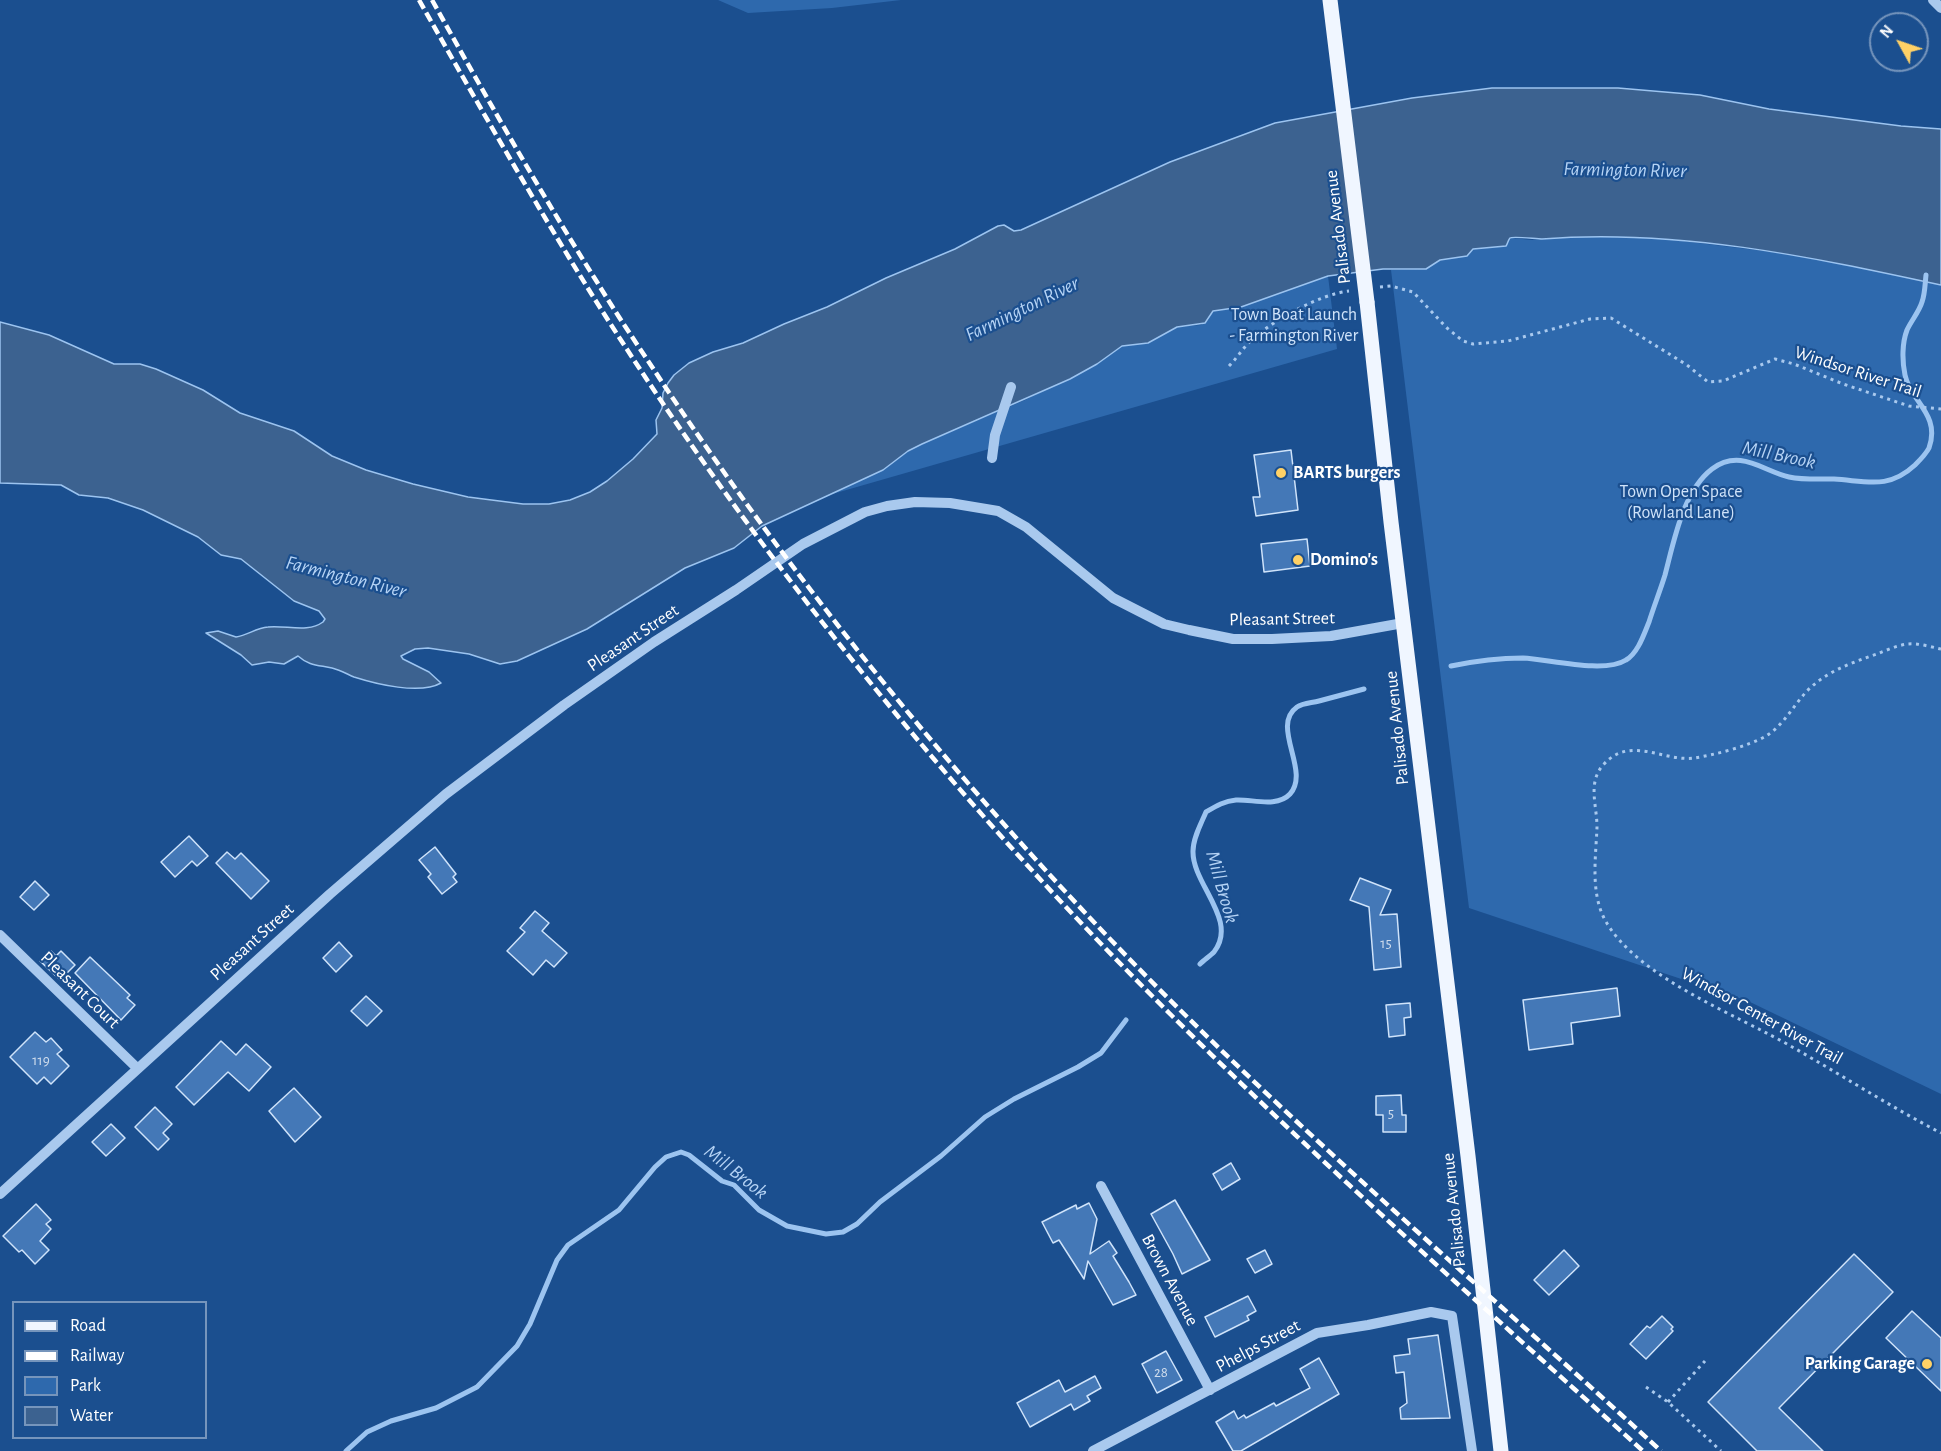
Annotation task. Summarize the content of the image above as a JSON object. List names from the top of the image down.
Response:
{
  "streets": {
    "main road": ["Palisado Avenue"],
    "street": [
      "Pleasant Street",
      "Pleasant Court",
      "Brown Avenue",
      "Phelps Street"
    ],
    "path": ["Windsor River Trail", "Windsor Center River Trail"]
  },
  "crossings": [
    ["Palisado Avenue", "Windsor River Trail"],
    ["Palisado Avenue", "Pleasant Street"],
    ["Pleasant Street", "Pleasant Court"],
    ["Brown Avenue", "Phelps Street"]
  ],
  "water": ["Farmington River", "Mill Brook"],
  "parks": ["Town Boat Launch - Farmington River", "Town Open Space (Rowland Lane)"],
  "places": ["BARTS burgers", "Domino's", "Parking Garage"],
  "house_numbers": [
    "15",
    "119",
    "5",
    "28"
  ],
  "legend": [
    "Road",
    "Railway",
    "Park",
    "Water"
  ],
  "north": "top left"
}
